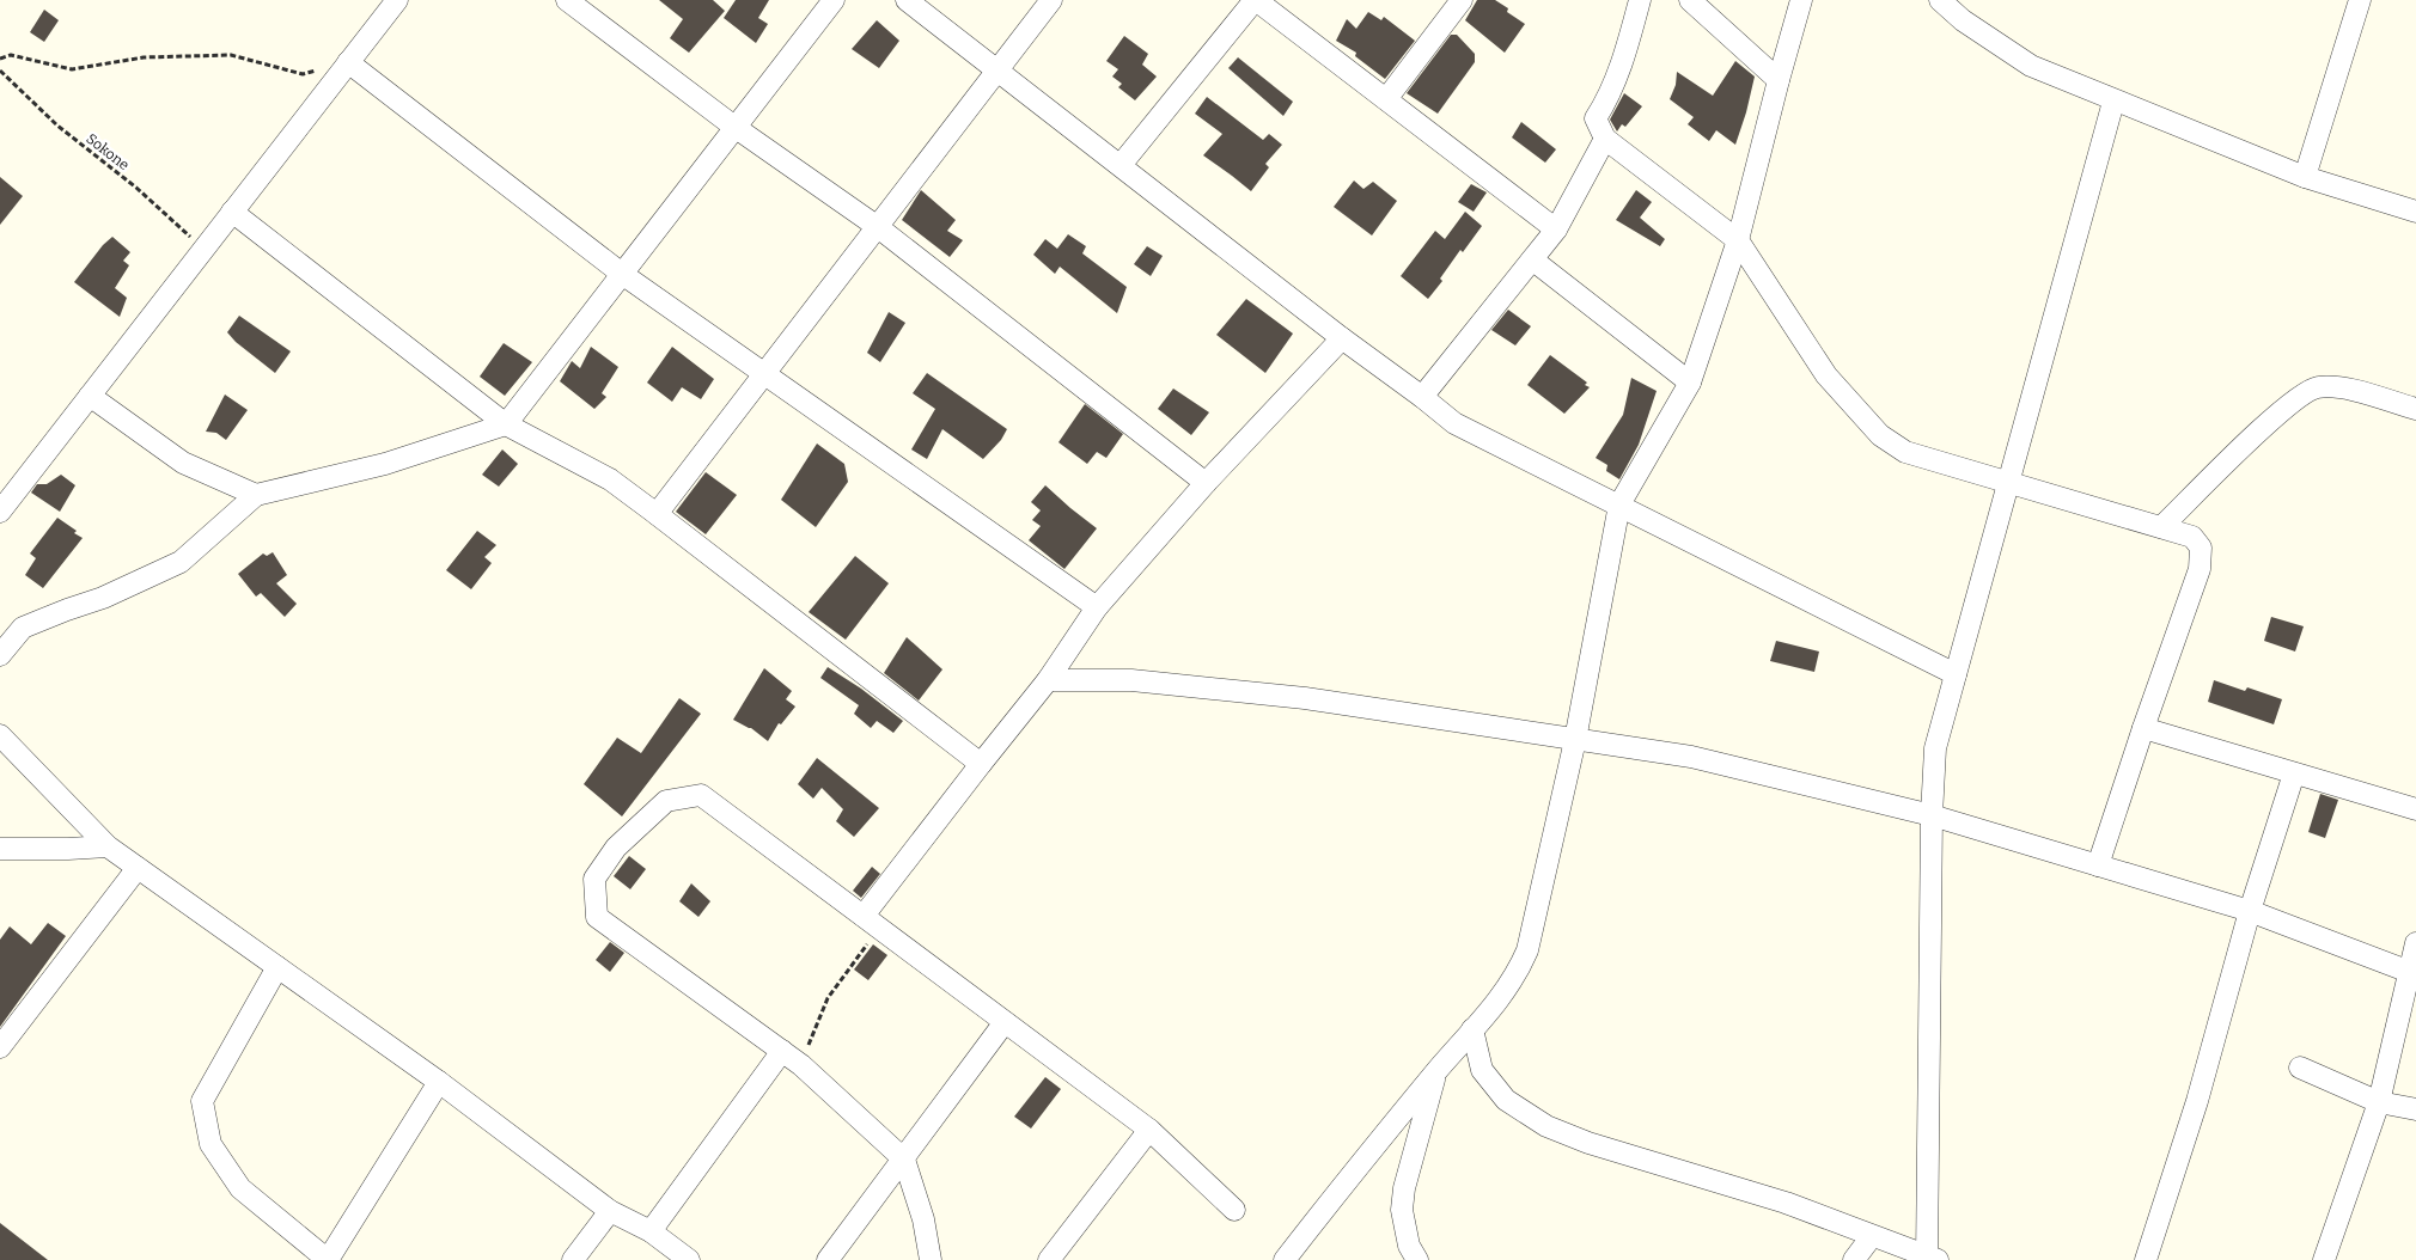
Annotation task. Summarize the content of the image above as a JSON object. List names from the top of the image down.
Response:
{
  "streets": {
    "path": ["Sokone"]
  }
}
